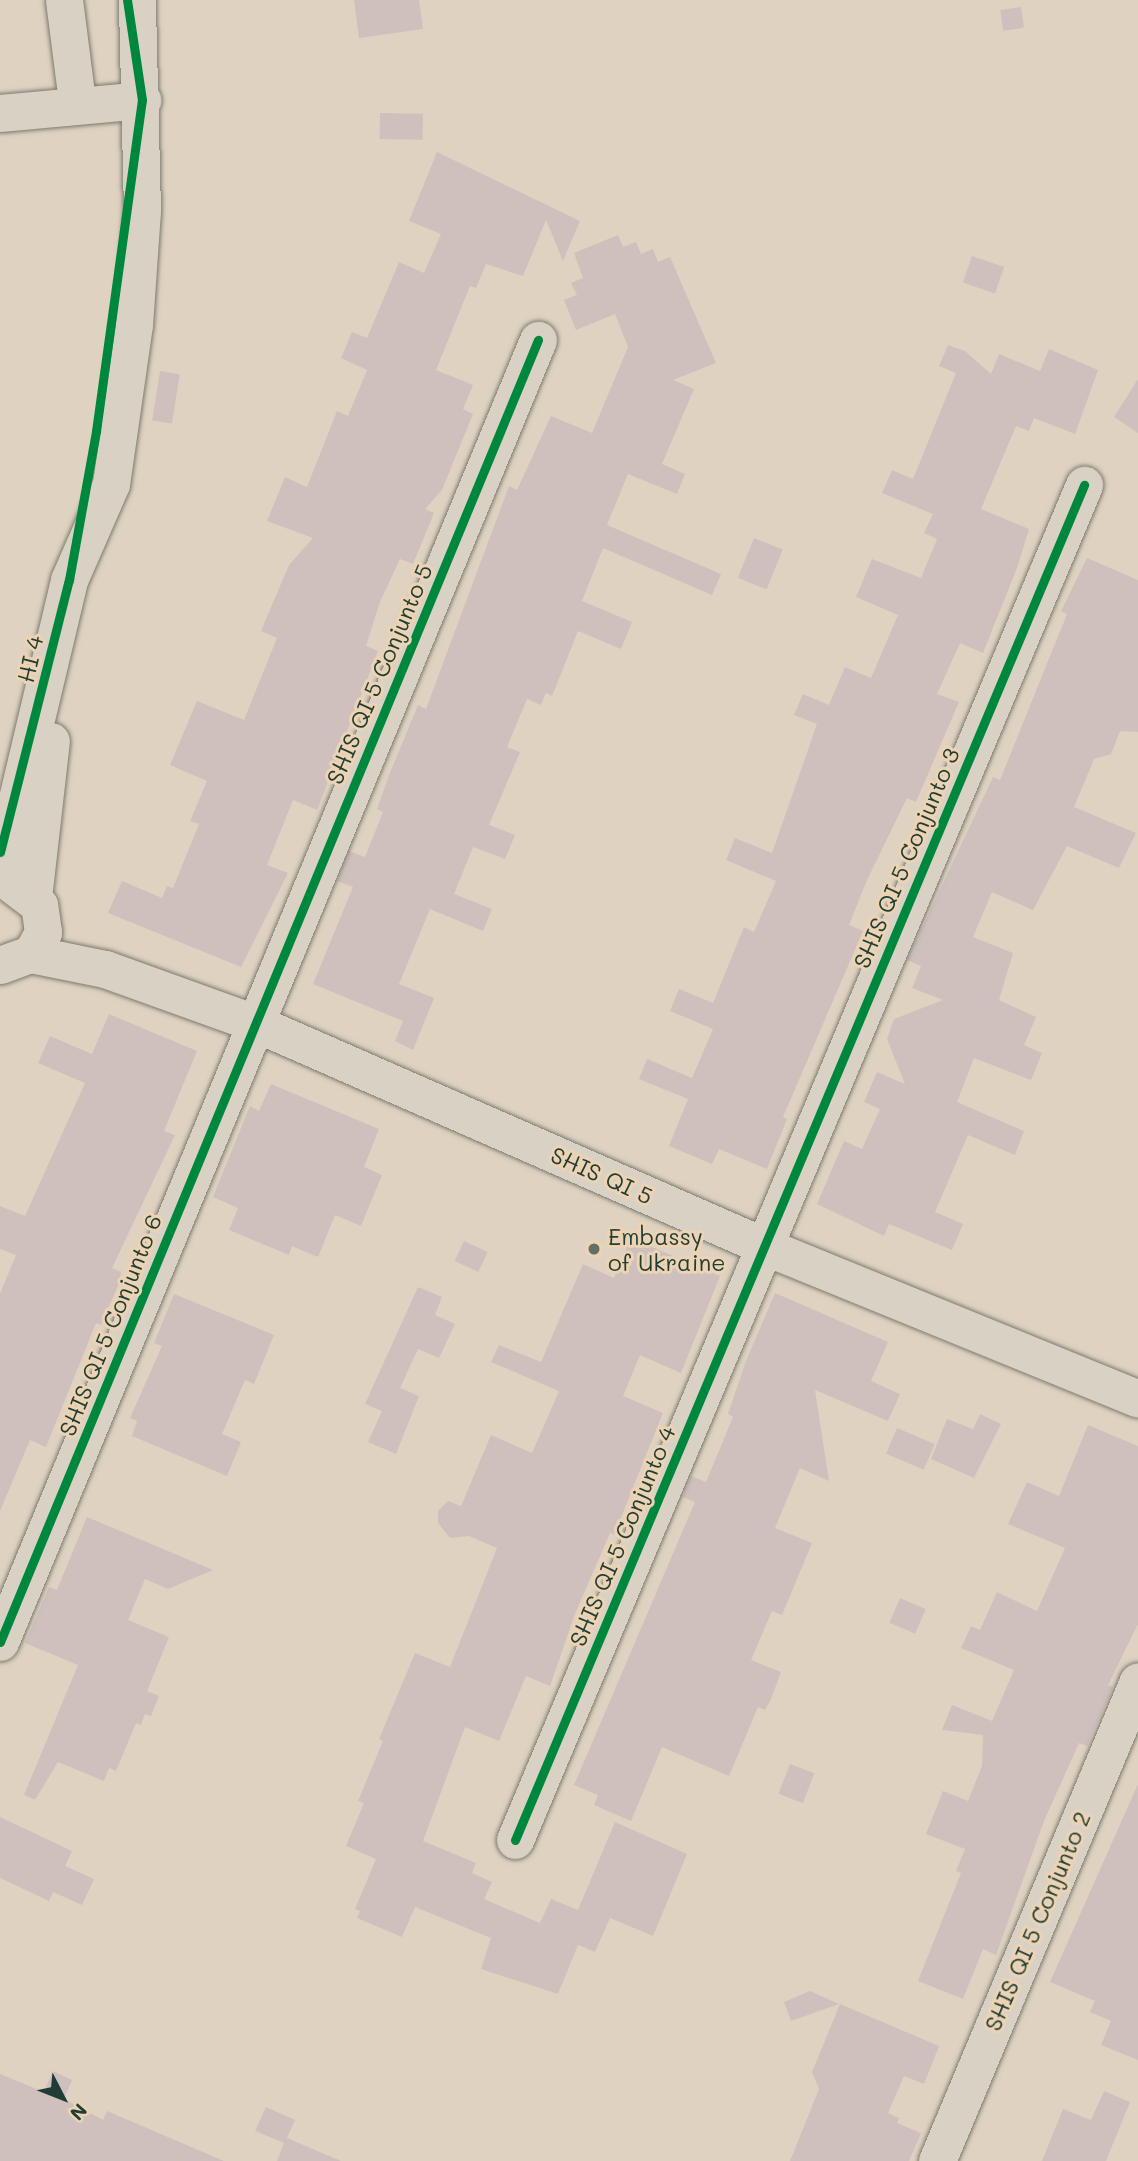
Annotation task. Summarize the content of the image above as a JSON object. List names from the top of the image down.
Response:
{
  "streets": {
    "street": [
      "HI 4",
      "SHIS QI 5 Conjunto 5",
      "SHIS QI 5 Conjunto 3",
      "SHIS QI 5",
      "SHIS QI 5 Conjunto 6",
      "SHIS QI 5 Conjunto 4",
      "SHIS QI 5 Conjunto 2"
    ]
  },
  "crossings": [
    ["HI 4", "SHIS QI 5"],
    ["SHIS QI 5 Conjunto 5", "SHIS QI 5"],
    ["SHIS QI 5 Conjunto 5", "SHIS QI 5 Conjunto 6"],
    ["SHIS QI 5 Conjunto 3", "SHIS QI 5"],
    ["SHIS QI 5 Conjunto 3", "SHIS QI 5 Conjunto 4"],
    ["SHIS QI 5", "SHIS QI 5 Conjunto 6"],
    ["SHIS QI 5", "SHIS QI 5 Conjunto 4"]
  ],
  "places": ["Embassy of Ukraine"],
  "north": "bottom right"
}
